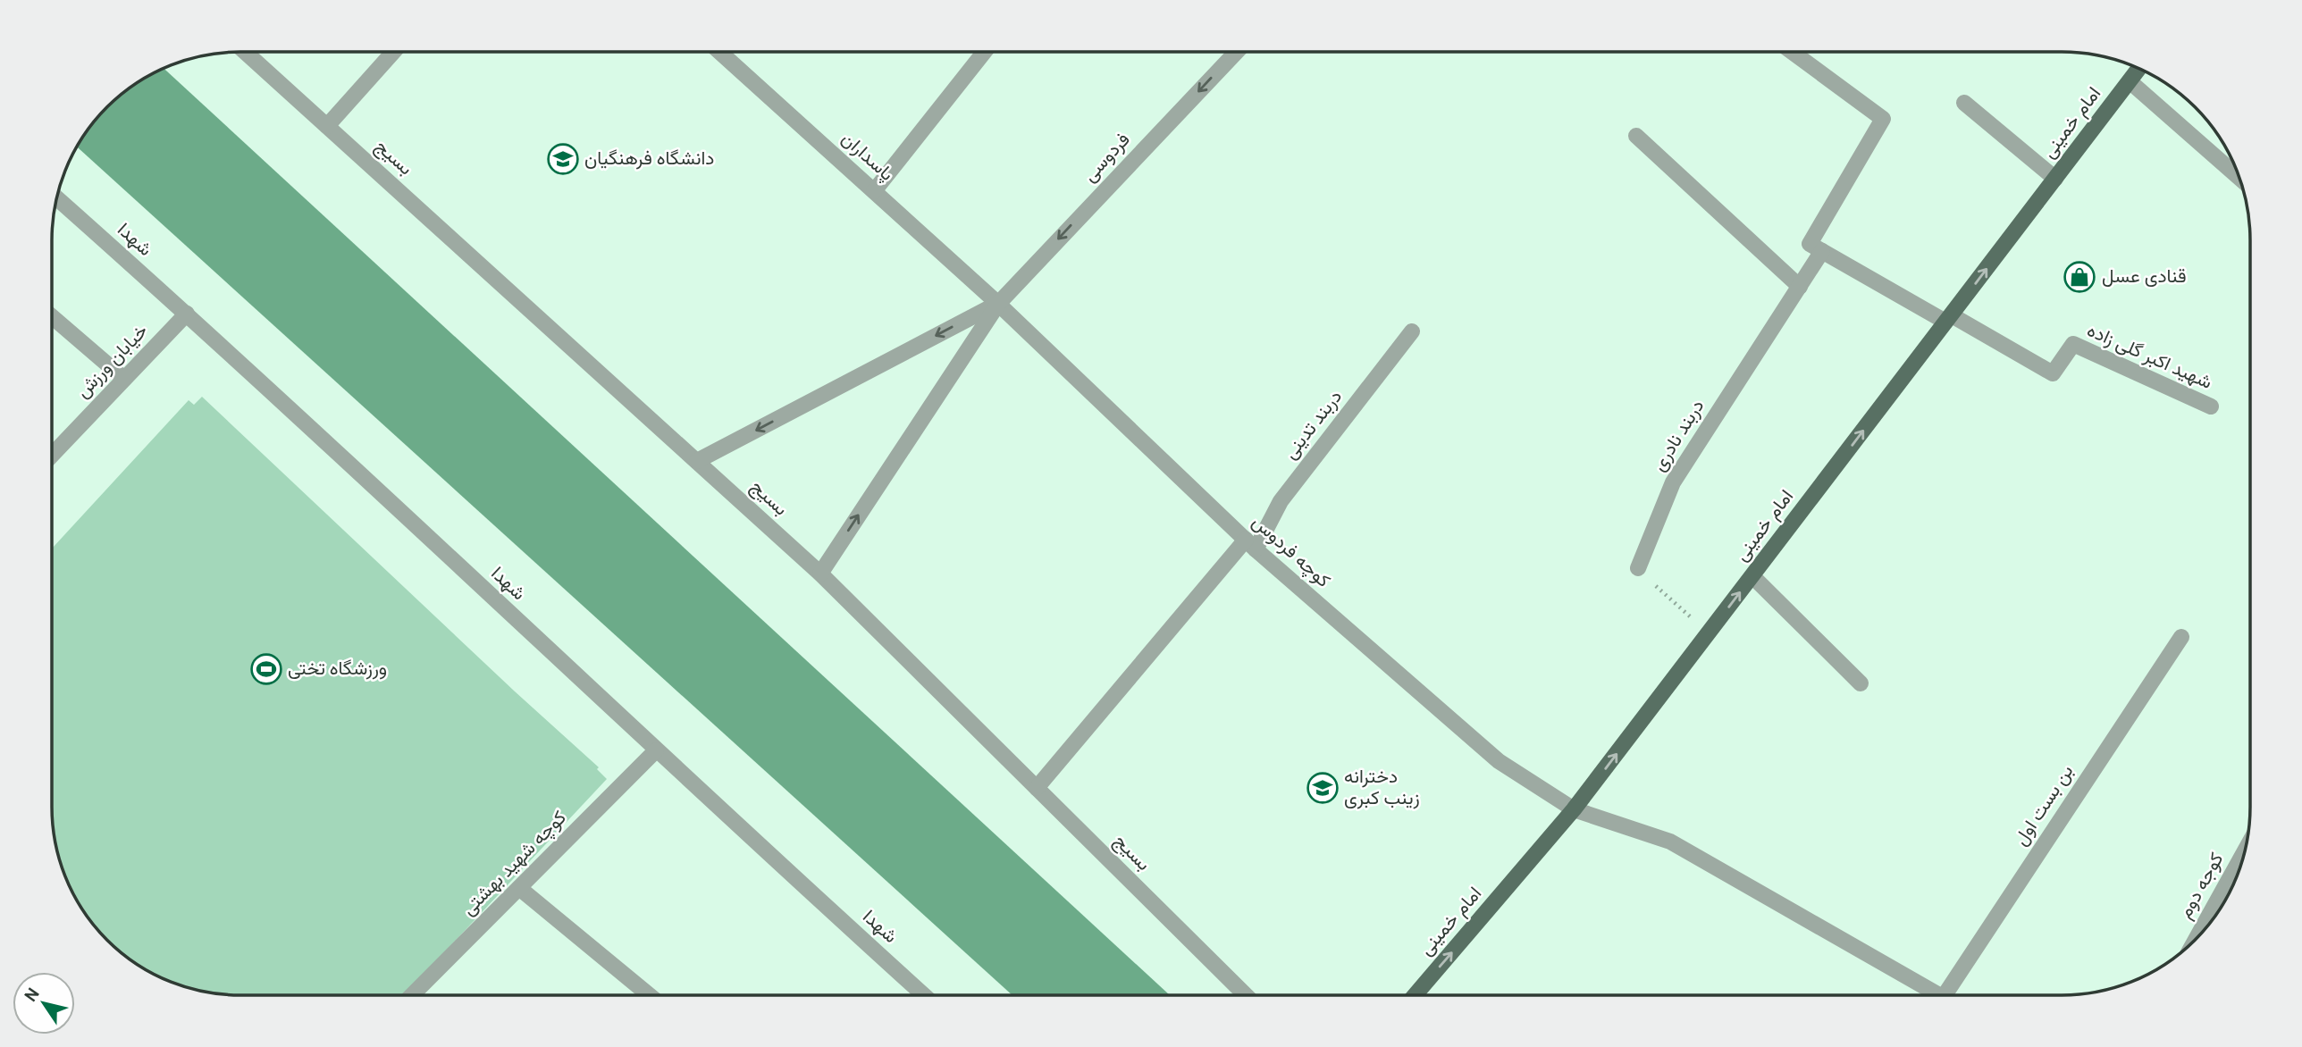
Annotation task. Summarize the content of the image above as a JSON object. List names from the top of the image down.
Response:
{
  "streets": {
    "main road": ["امام خمینی"],
    "street": [
      "پاسداران",
      "بسیج",
      "فردوسی",
      "شهدا",
      "شهید اکبر گلی زاده",
      "خیابان ورزش",
      "دربند تدینی",
      "دربند نادری",
      "کوچه فردوس",
      "بن بست اول",
      "کوچه شهید بهشتی",
      "کوجه دوم"
    ]
  },
  "crossings": [
    ["امام خمینی", "شهید اکبر گلی زاده"],
    ["امام خمینی", "کوچه فردوس"],
    ["پاسداران", "فردوسی"],
    ["پاسداران", "کوچه فردوس"],
    ["بسیج", "دربند تدینی"],
    ["فردوسی", "کوچه فردوس"],
    ["شهدا", "خیابان ورزش"],
    ["شهدا", "کوچه شهید بهشتی"],
    ["دربند تدینی", "کوچه فردوس"]
  ],
  "one_way": ["امام خمینی", "فردوسی"],
  "places": {
    "school or university": ["دانشگاه فرهنگیان", "دخترانه زینب کبری"],
    "shop": ["قنادی عسل"],
    "sports": ["ورزشگاه تختی"]
  },
  "north": "top left"
}
